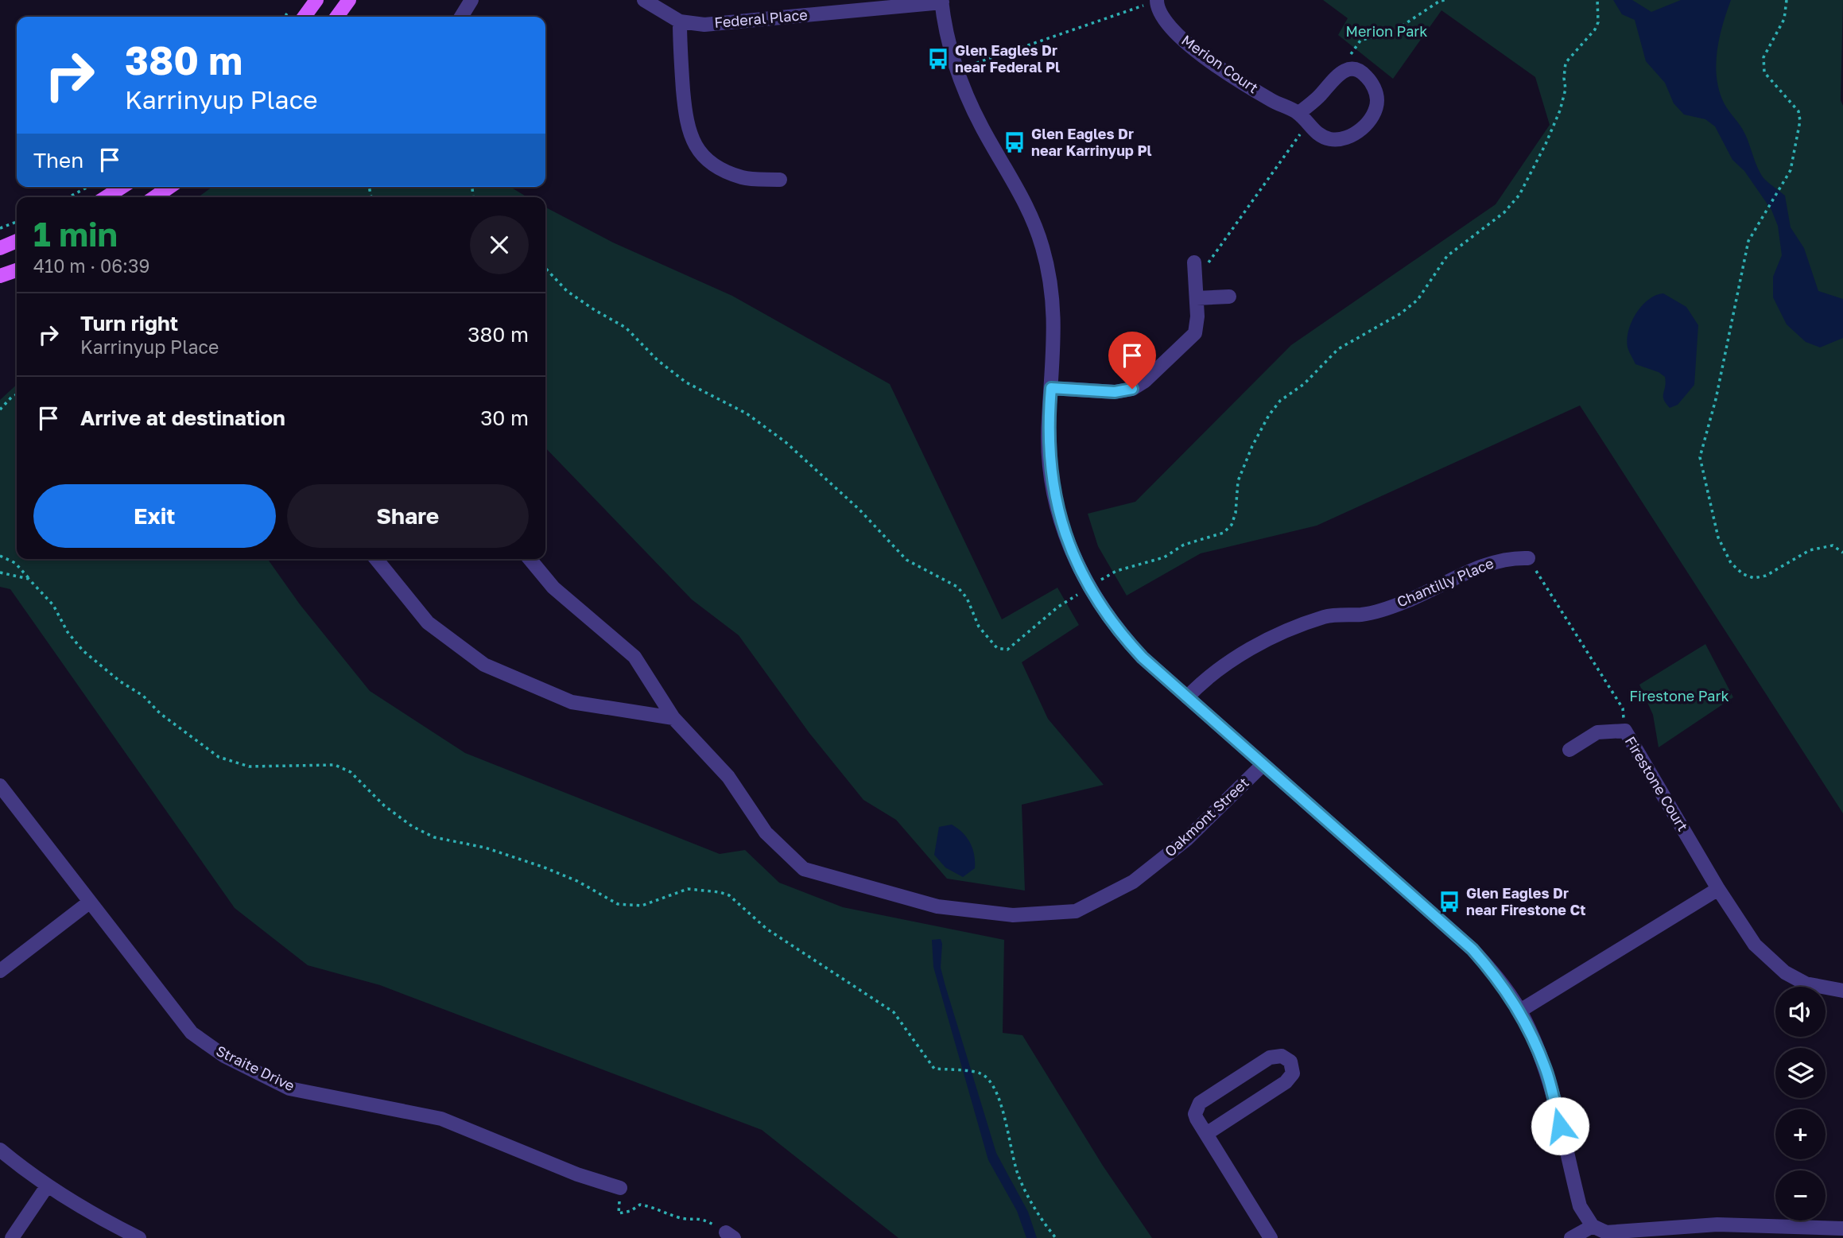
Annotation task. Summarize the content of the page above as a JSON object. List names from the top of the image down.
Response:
{
  "streets": {
    "street": [
      "Federal Place",
      "Merion Court",
      "Chantilly Place",
      "Firestone Court",
      "Oakmont Street",
      "Straite Drive"
    ]
  },
  "parks": ["Merion Park", "Firestone Park"],
  "places": {
    "bus stop": ["Glen Eagles Dr near Federal Pl", "Glen Eagles Dr near Karrinyup Pl", "Glen Eagles Dr near Firestone Ct"]
  },
  "page": {
    "turn": ["380 m", "Karrinyup Place"],
    "then": "Then",
    "heading": ["1 min", "410 m · 06:39"],
    "list": [
      {
        "name": "Turn right",
        "note": "Karrinyup Place",
        "value": "380 m"
      },
      {
        "name": "Arrive at destination",
        "value": "30 m"
      }
    ],
    "buttons": ["Exit", "Share"],
    "map_buttons": ["+", "−"]
  }
}
